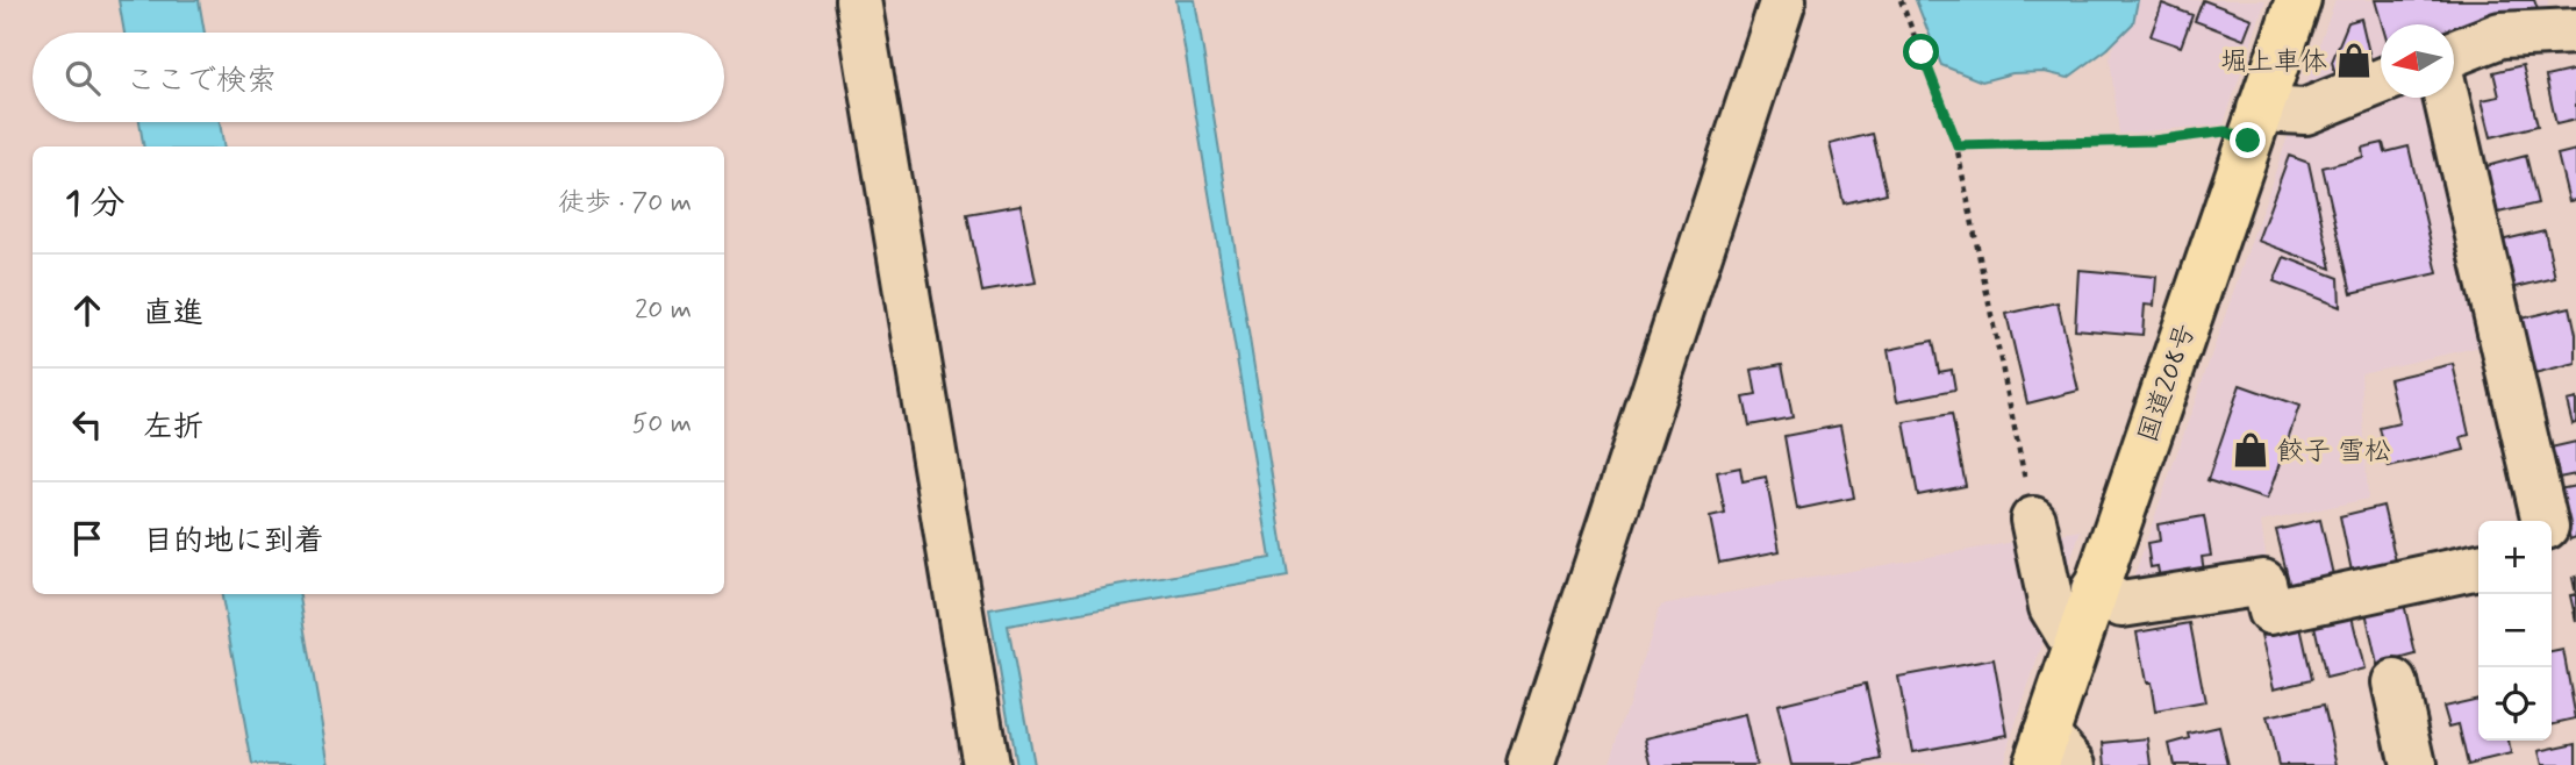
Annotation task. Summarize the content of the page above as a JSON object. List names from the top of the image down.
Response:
{
  "streets": {
    "highway": ["国道208号"]
  },
  "places": {
    "shop": ["堀上車体", "餃子 雪松"]
  },
  "north": "left",
  "page": {
    "search": "ここで検索",
    "heading": ["1 分", "徒歩 · 70 m"],
    "list": [
      ["直進", "20 m"],
      ["左折", "50 m"],
      "目的地に到着"
    ],
    "map_buttons": ["+", "−"]
  }
}
